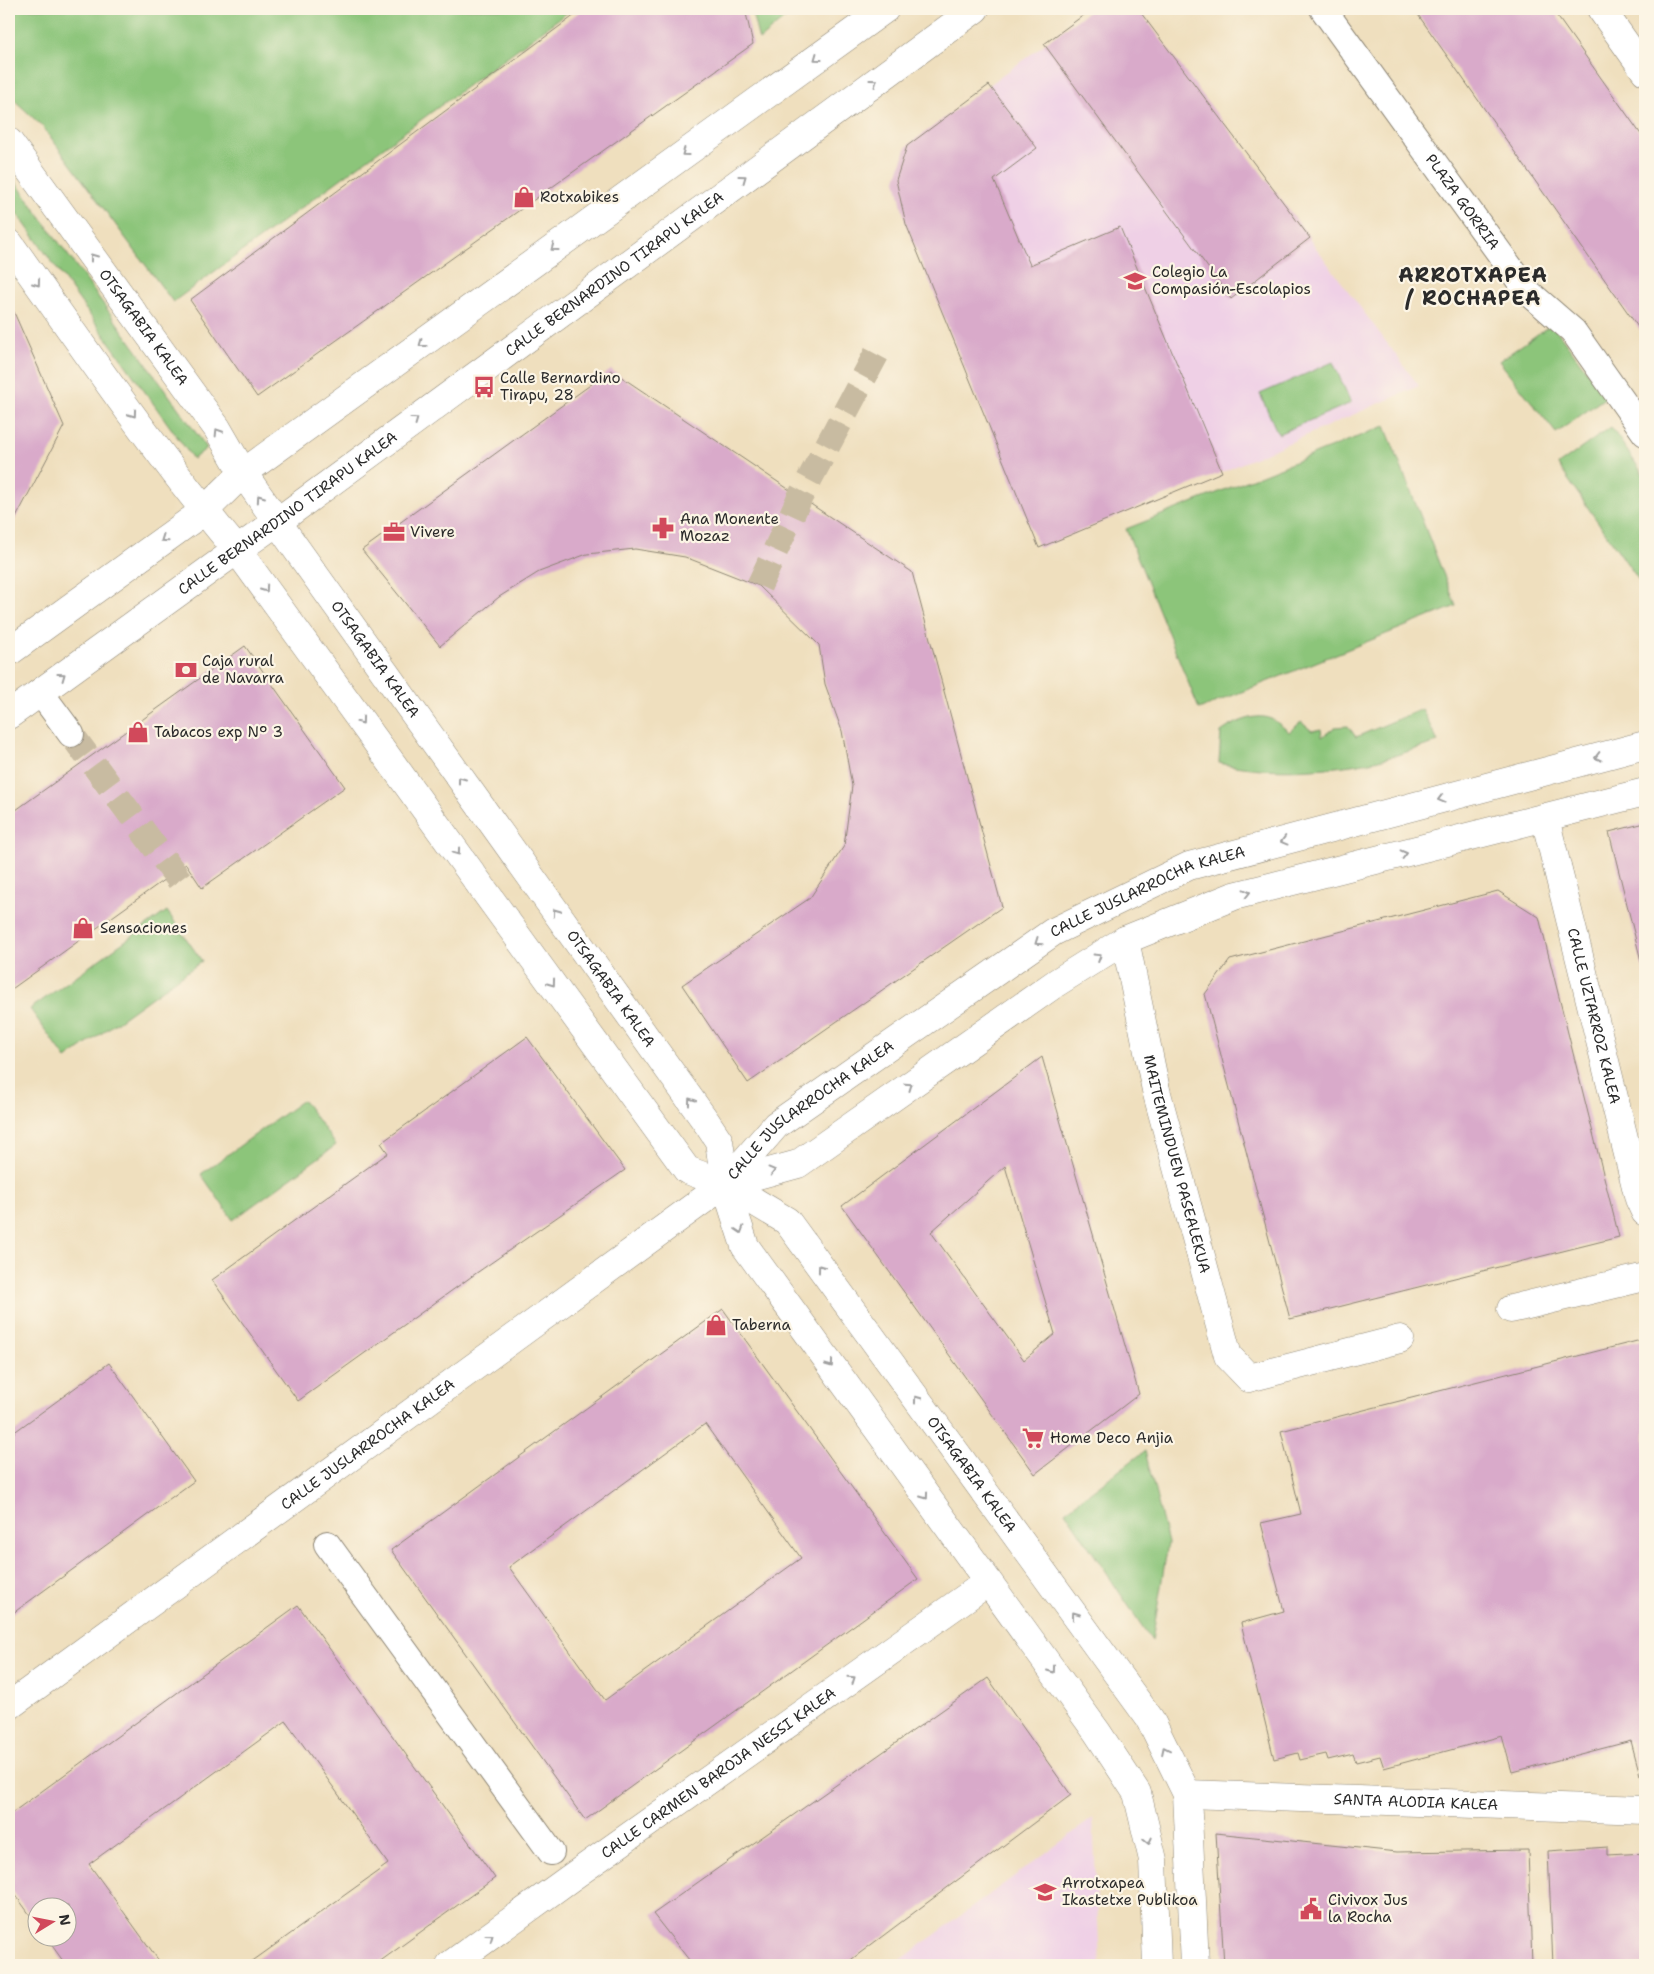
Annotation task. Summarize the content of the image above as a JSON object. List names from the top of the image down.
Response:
{
  "streets": {
    "street": [
      "PLAZA GORRIA",
      "CALLE BERNARDINO TIRAPU KALEA",
      "OTSAGABIA KALEA",
      "CALLE JUSLARROCHA KALEA",
      "CALLE UZTARROZ KALEA",
      "MAITEMINDUEN PASEALEKUA",
      "CALLE CARMEN BAROJA NESSI KALEA",
      "SANTA ALODIA KALEA"
    ]
  },
  "crossings": [
    ["CALLE BERNARDINO TIRAPU KALEA", "OTSAGABIA KALEA"],
    ["OTSAGABIA KALEA", "CALLE JUSLARROCHA KALEA"],
    ["OTSAGABIA KALEA", "CALLE CARMEN BAROJA NESSI KALEA"],
    ["OTSAGABIA KALEA", "SANTA ALODIA KALEA"],
    ["CALLE JUSLARROCHA KALEA", "CALLE UZTARROZ KALEA"],
    ["CALLE JUSLARROCHA KALEA", "MAITEMINDUEN PASEALEKUA"]
  ],
  "one_way": ["CALLE CARMEN BAROJA NESSI KALEA"],
  "districts": ["ARROTXAPEA / ROCHAPEA"],
  "places": {
    "shop": [
      "Rotxabikes",
      "Tabacos exp N° 3",
      "Sensaciones",
      "Taberna"
    ],
    "school or university": ["Colegio La Compasión-Escolapios", "Arrotxapea Ikastetxe Publikoa"],
    "bus stop": ["Calle Bernardino Tirapu, 28"],
    "pharmacy": ["Ana Monente Mozaz"],
    "office": ["Vivere"],
    "bank": ["Caja rural de Navarra"],
    "supermarket": ["Home Deco Anjia"],
    "public building": ["Civivox Jus la Rocha"]
  },
  "north": "right"
}
